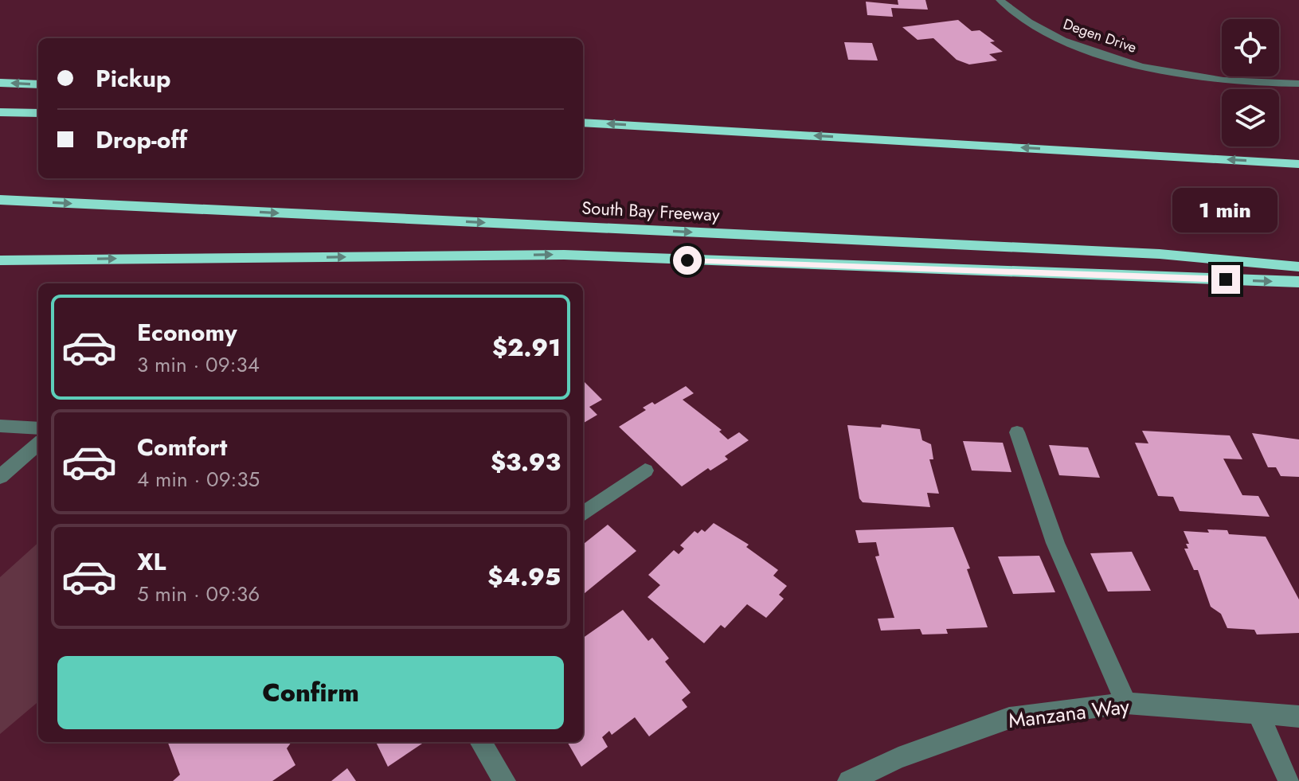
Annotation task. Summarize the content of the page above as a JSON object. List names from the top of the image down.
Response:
{
  "streets": {
    "highway": ["South Bay Freeway"],
    "street": ["Degen Drive", "Manzana Way"]
  },
  "page": {
    "banner": ["Pickup", "Drop-off"],
    "bubble": "1 min",
    "list": [
      {
        "name": "Economy",
        "note": "3 min · 09:34",
        "value": "$2.91"
      },
      {
        "name": "Comfort",
        "note": "4 min · 09:35",
        "value": "$3.93"
      },
      {
        "name": "XL",
        "note": "5 min · 09:36",
        "value": "$4.95"
      }
    ],
    "buttons": "Confirm"
  }
}
